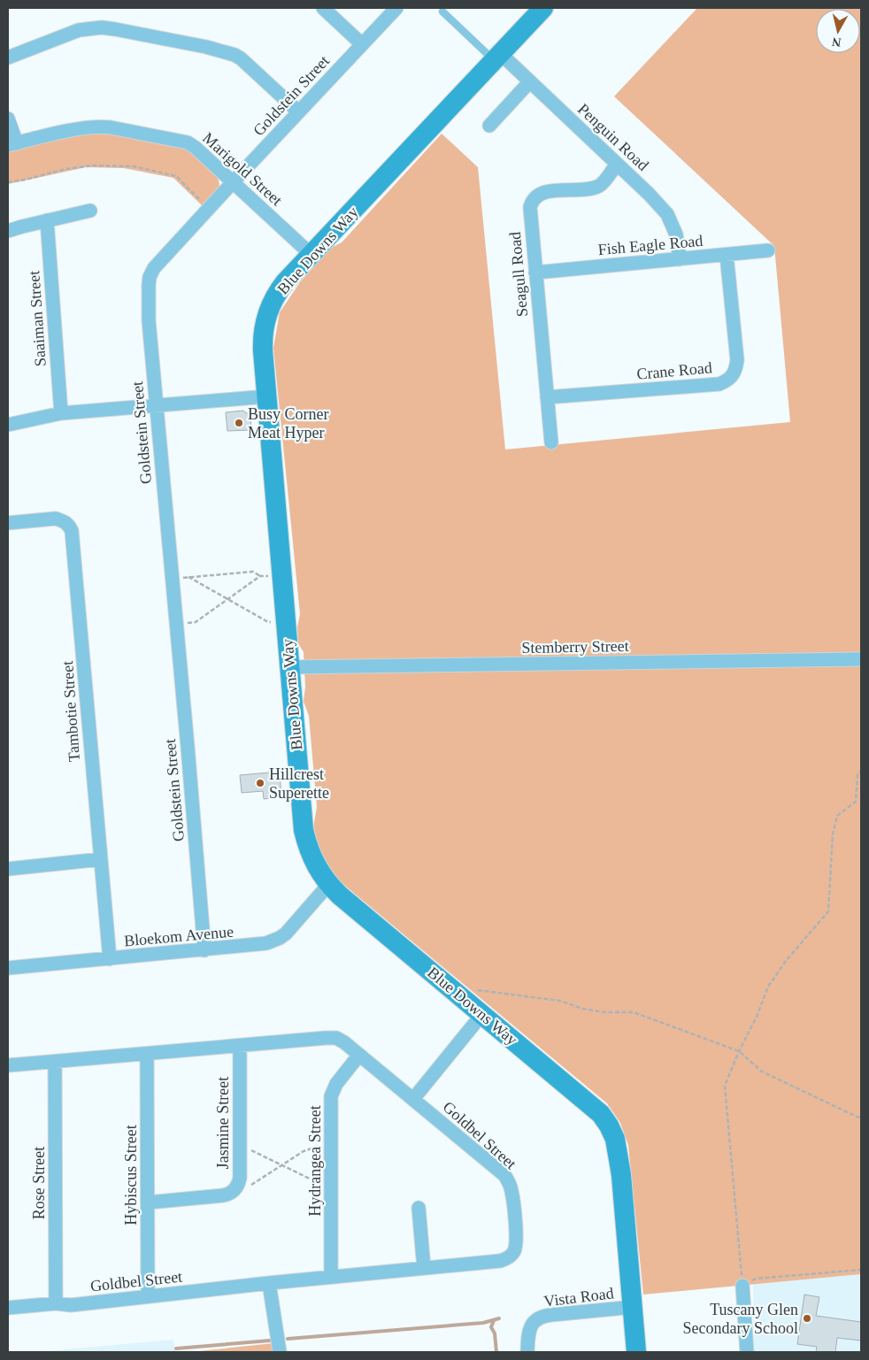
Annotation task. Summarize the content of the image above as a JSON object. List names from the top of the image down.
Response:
{
  "streets": {
    "street": [
      "Goldstein Street",
      "Penguin Road",
      "Marigold Street",
      "Fish Eagle Road",
      "Blue Downs Way",
      "Seagull Road",
      "Saaiman Street",
      "Crane Road",
      "Stemberry Street",
      "Tambotie Street",
      "Bloekom Avenue",
      "Jasmine Street",
      "Goldbel Street",
      "Hydrangea Street",
      "Hybiscus Street",
      "Rose Street",
      "Vista Road"
    ]
  },
  "crossings": [
    ["Goldstein Street", "Marigold Street"],
    ["Goldstein Street", "Bloekom Avenue"],
    ["Penguin Road", "Fish Eagle Road"],
    ["Penguin Road", "Blue Downs Way"],
    ["Penguin Road", "Seagull Road"],
    ["Marigold Street", "Blue Downs Way"],
    ["Fish Eagle Road", "Seagull Road"],
    ["Fish Eagle Road", "Crane Road"],
    ["Blue Downs Way", "Stemberry Street"],
    ["Blue Downs Way", "Bloekom Avenue"],
    ["Blue Downs Way", "Vista Road"],
    ["Seagull Road", "Crane Road"],
    ["Tambotie Street", "Bloekom Avenue"],
    ["Jasmine Street", "Goldbel Street"],
    ["Jasmine Street", "Hybiscus Street"],
    ["Goldbel Street", "Hydrangea Street"],
    ["Goldbel Street", "Hybiscus Street"],
    ["Goldbel Street", "Rose Street"]
  ],
  "places": ["Busy Corner Meat Hyper", "Hillcrest Superette", "Tuscany Glen Secondary School"],
  "north": "bottom"
}
